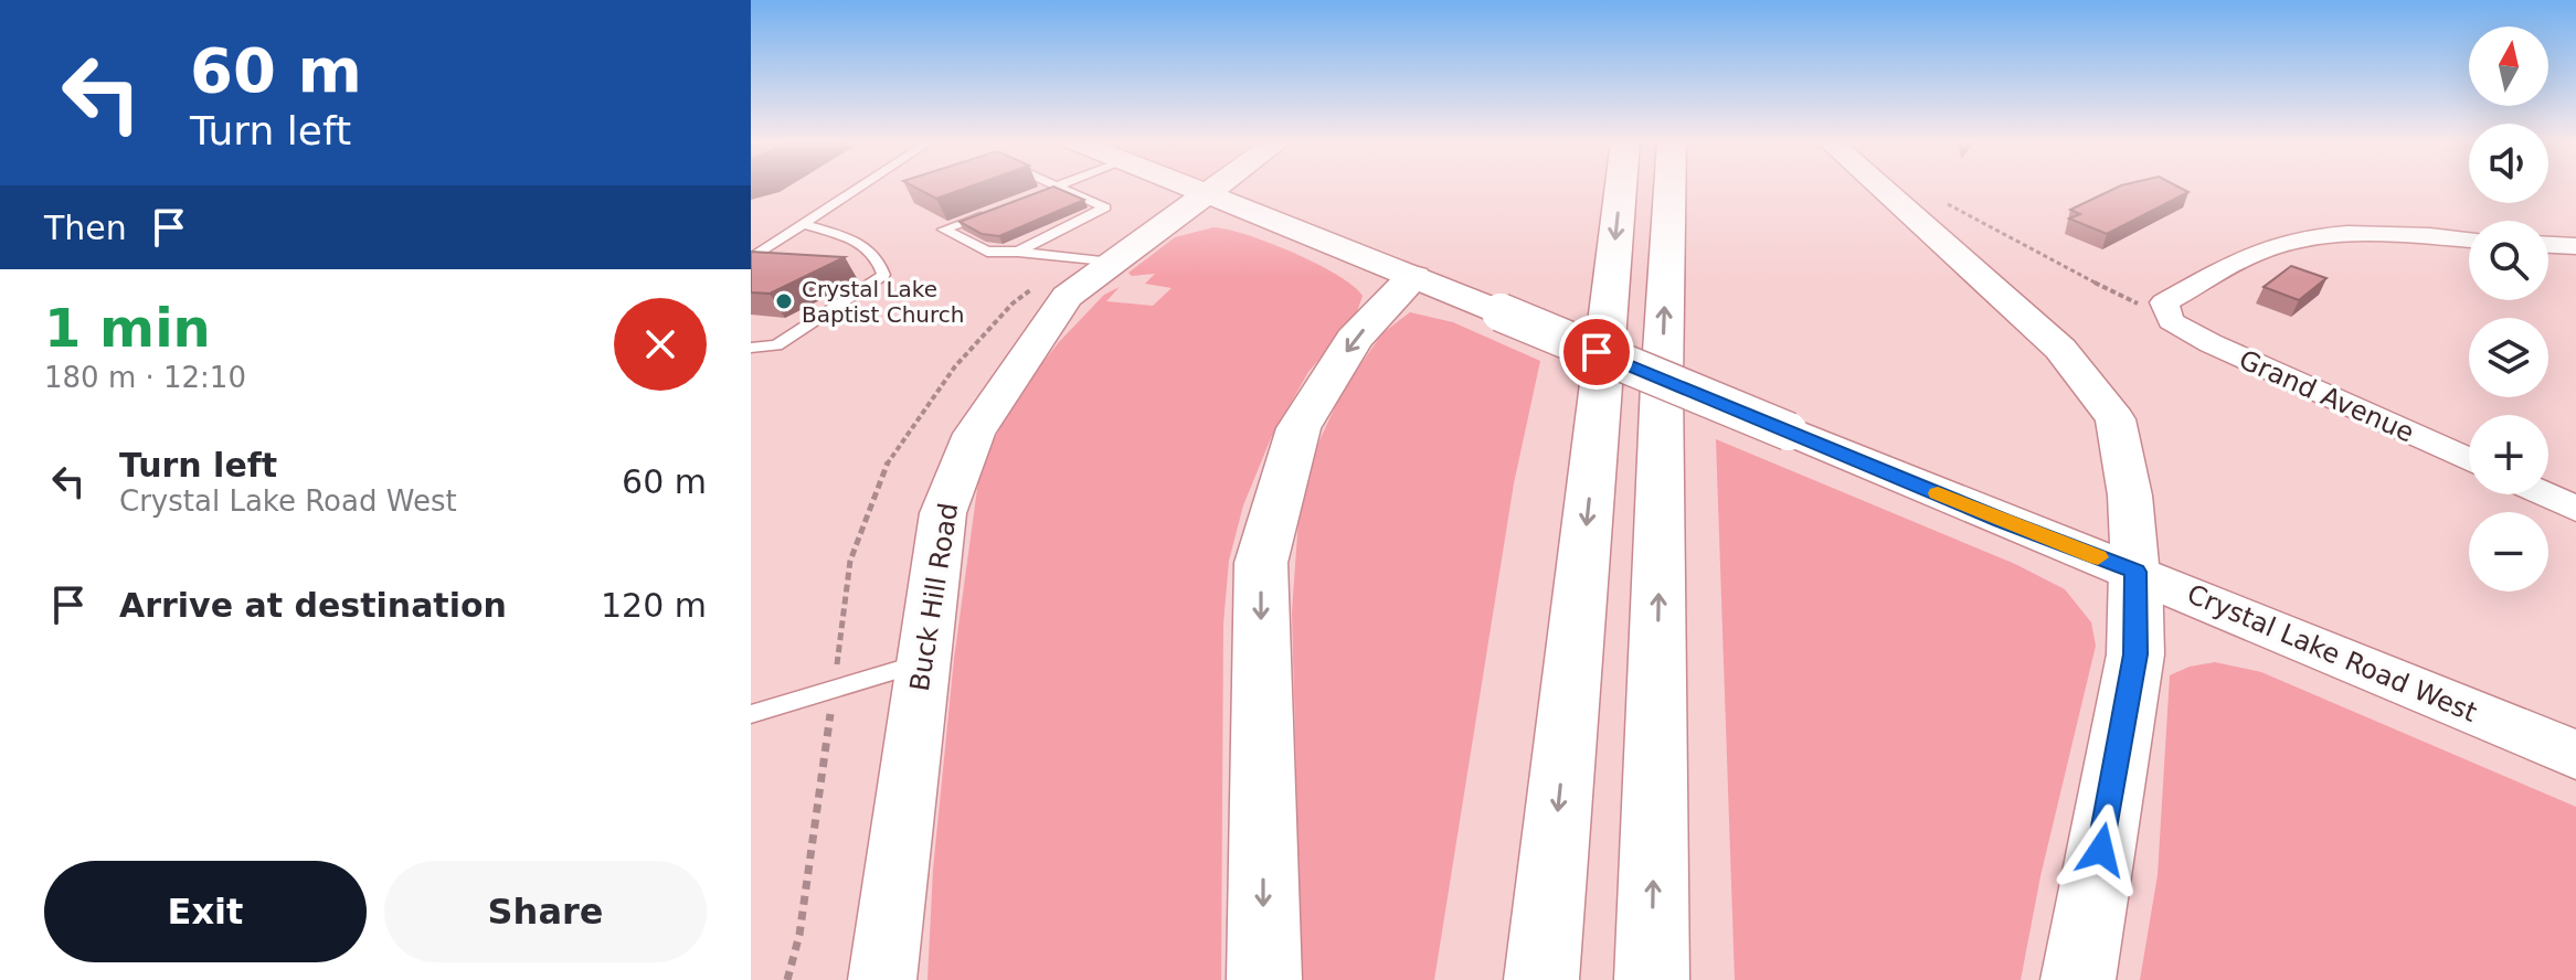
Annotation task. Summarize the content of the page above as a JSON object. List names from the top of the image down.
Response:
{
  "streets": {
    "street": ["Grand Avenue", "Buck Hill Road", "Crystal Lake Road West"]
  },
  "crossings": [
    ["Buck Hill Road", "Crystal Lake Road West"]
  ],
  "places": ["Crystal Lake Baptist Church"],
  "north": "top",
  "page": {
    "turn": ["60 m", "Turn left"],
    "map_buttons": ["+", "−"],
    "then": "Then",
    "heading": ["1 min", "180 m · 12:10"],
    "list": [
      {
        "name": "Turn left",
        "note": "Crystal Lake Road West",
        "value": "60 m"
      },
      {
        "name": "Arrive at destination",
        "value": "120 m"
      }
    ],
    "buttons": ["Exit", "Share"]
  }
}
